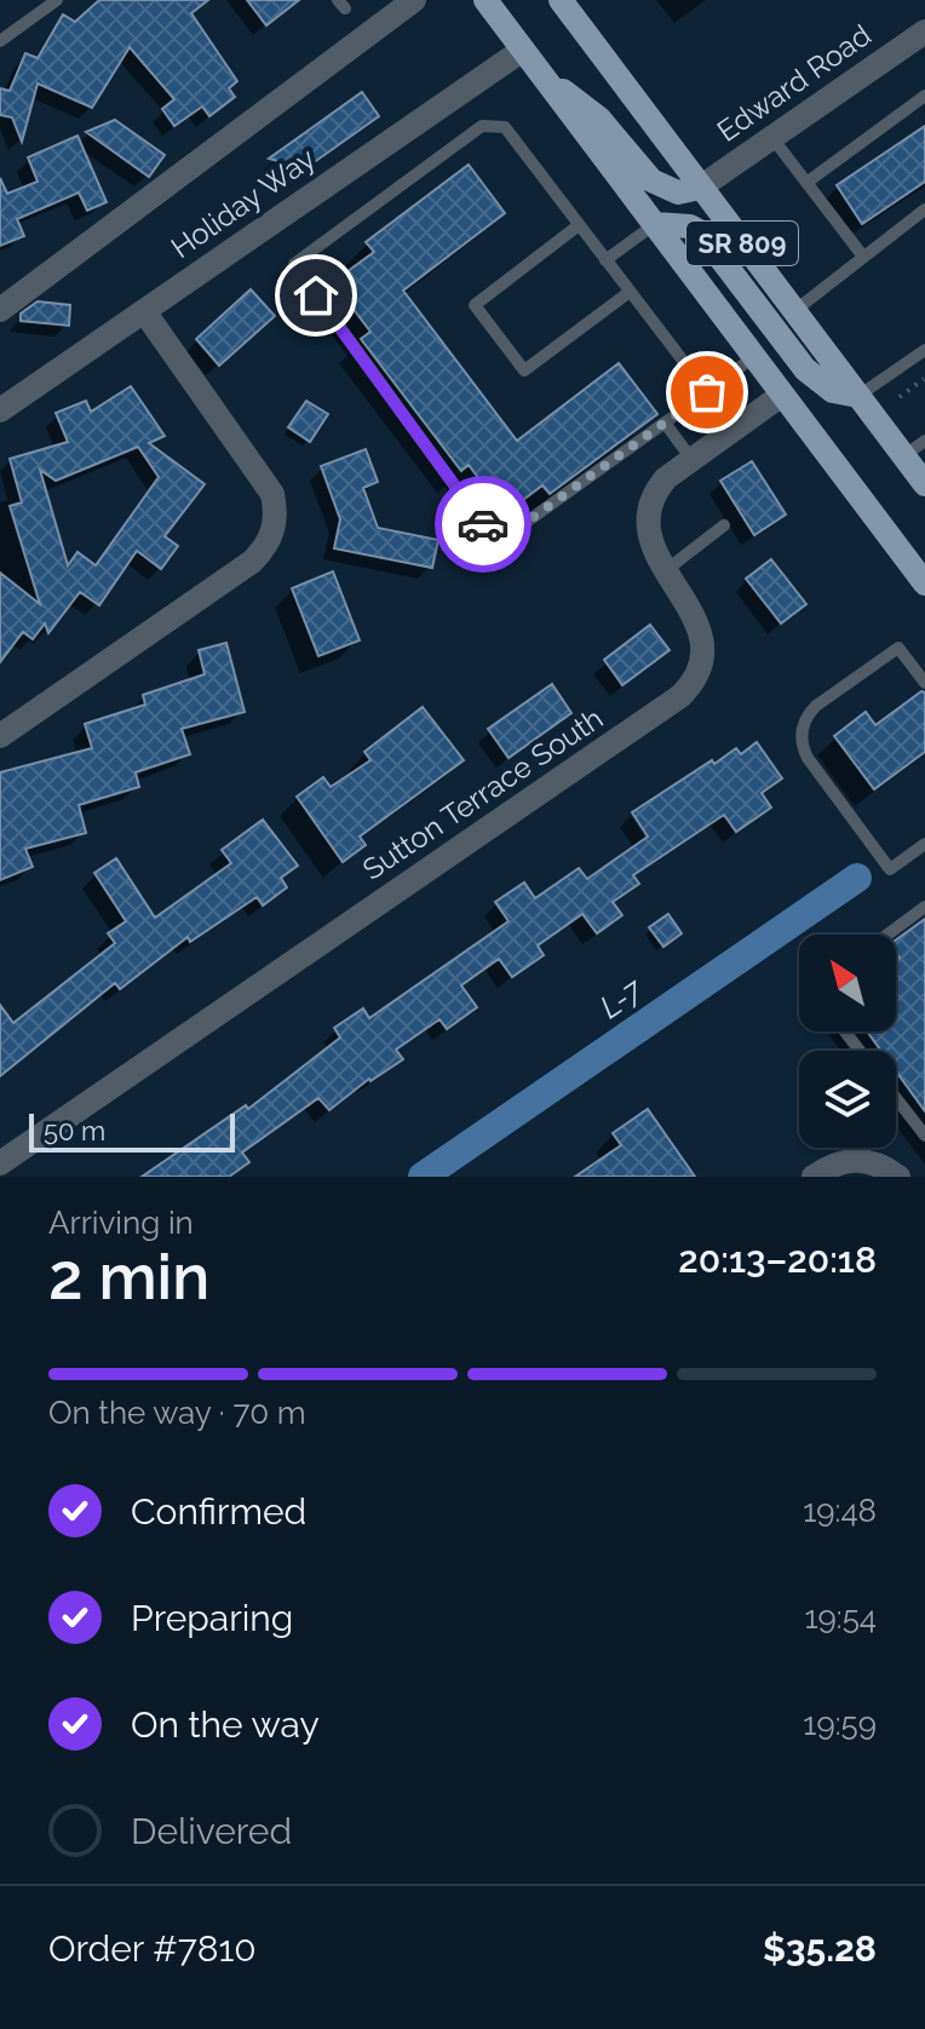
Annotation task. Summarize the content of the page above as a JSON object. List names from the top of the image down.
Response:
{
  "streets": {
    "main road": ["SR 809"],
    "street": ["Edward Road", "Holiday Way", "Sutton Terrace South"]
  },
  "crossings": [
    ["Edward Road", "SR 809"],
    ["Holiday Way", "SR 809"],
    ["SR 809", "Sutton Terrace South"]
  ],
  "water": ["L-7"],
  "scale_bar": "50 m",
  "north": "top left",
  "page": {
    "scale": "50 m",
    "heading": ["2 min", "Arriving in", "20:13–20:18"],
    "panel": ["Order #7810", "$35.28"],
    "bar": "On the way · 70 m",
    "list": [
      ["Confirmed", "19:48"],
      ["Preparing", "19:54"],
      ["On the way", "19:59"],
      "Delivered"
    ]
  }
}
